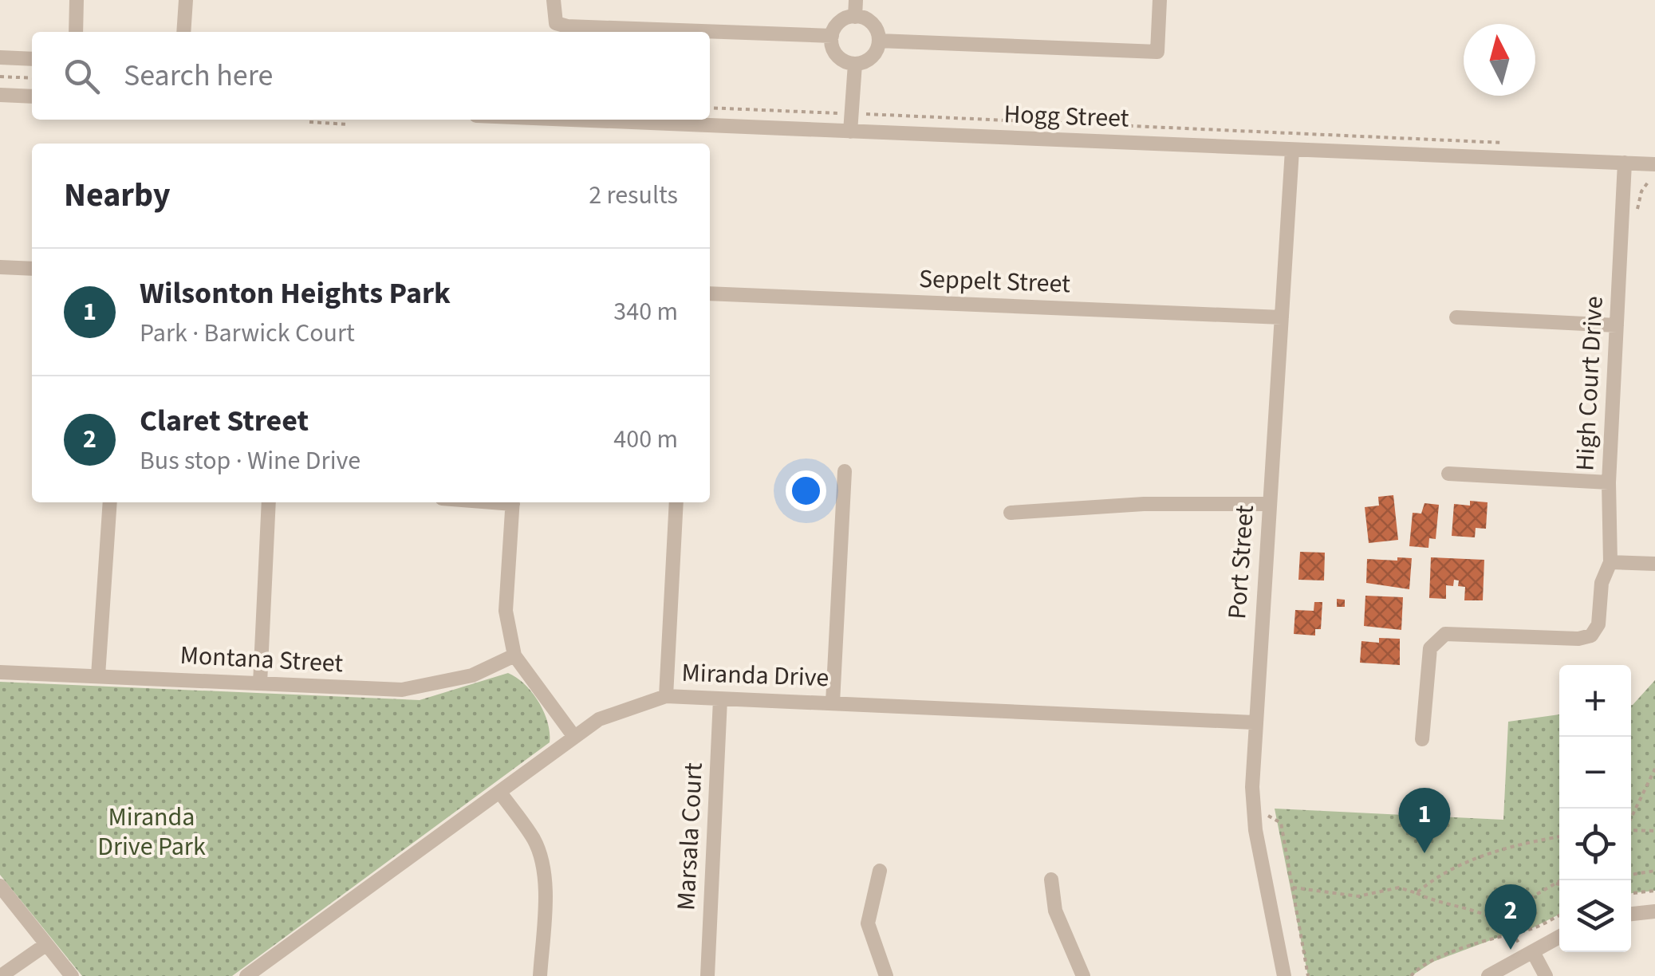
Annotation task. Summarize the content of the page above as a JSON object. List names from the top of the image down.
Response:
{
  "streets": {
    "street": [
      "Hogg Street",
      "Seppelt Street",
      "High Court Drive",
      "Port Street",
      "Montana Street",
      "Miranda Drive",
      "Marsala Court"
    ]
  },
  "crossings": [
    ["Hogg Street", "High Court Drive"],
    ["Hogg Street", "Port Street"],
    ["Seppelt Street", "Port Street"],
    ["Port Street", "Miranda Drive"],
    ["Miranda Drive", "Marsala Court"]
  ],
  "parks": ["Miranda Drive Park"],
  "north": "top",
  "page": {
    "search": "Search here",
    "heading": ["Nearby", "2 results"],
    "list": [
      {
        "mark": "1",
        "name": "Wilsonton Heights Park",
        "note": "Park · Barwick Court",
        "value": "340 m"
      },
      {
        "mark": "2",
        "name": "Claret Street",
        "note": "Bus stop · Wine Drive",
        "value": "400 m"
      }
    ],
    "map_buttons": ["+", "−"],
    "pins": ["1", "2"]
  }
}
